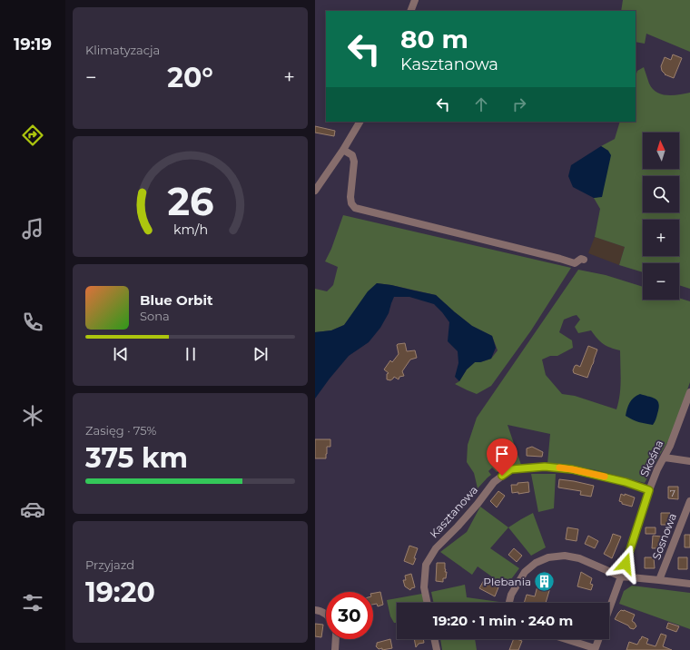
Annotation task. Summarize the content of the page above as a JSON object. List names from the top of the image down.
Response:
{
  "streets": {
    "street": ["Skośna", "Kasztanowa", "Sosnowa"]
  },
  "crossings": [
    ["Skośna", "Kasztanowa"]
  ],
  "places": {
    "building": ["Plebania"]
  },
  "house_numbers": ["7"],
  "north": "top",
  "page": {
    "tabs": "19:19",
    "tile": [
      "Klimatyzacja",
      ["Zasięg · 75%", "375 km"],
      ["Przyjazd", "19:20"]
    ],
    "turn": ["80 m", "Kasztanowa"],
    "heat": ["−", "20°", "+"],
    "map_buttons": ["+", "−"],
    "song": ["Blue Orbit", "Sona"],
    "limit": "30",
    "trip": "19:20 · 1 min · 240 m",
    "gauge": ["26", "km/h"]
  }
}
